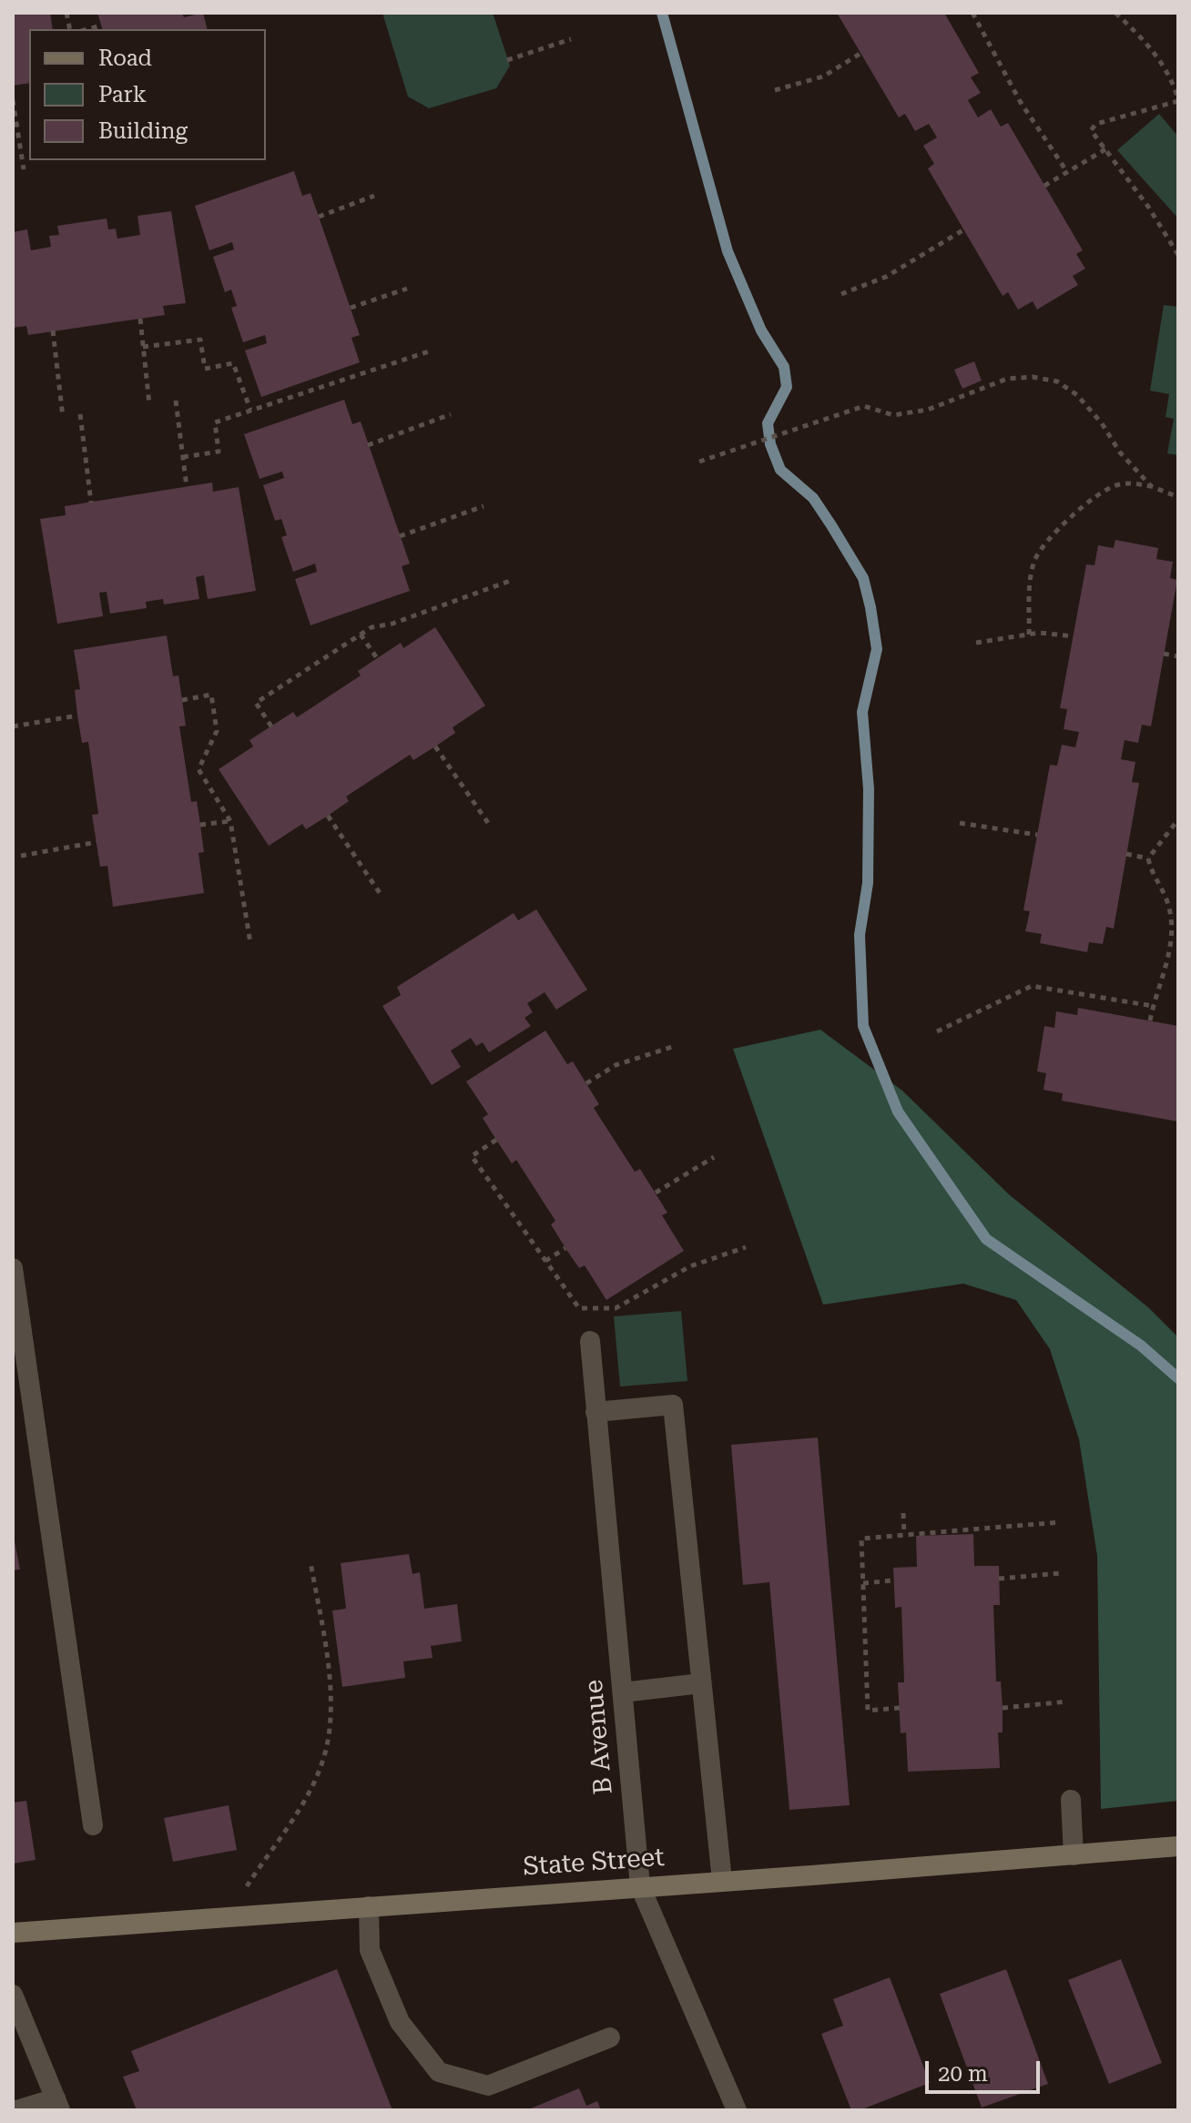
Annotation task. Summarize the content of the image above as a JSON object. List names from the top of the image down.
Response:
{
  "streets": {
    "main road": ["State Street"],
    "street": ["B Avenue"]
  },
  "crossings": [
    ["B Avenue", "State Street"]
  ],
  "legend": ["Road", "Park", "Building"],
  "scale_bar": "20 m"
}
